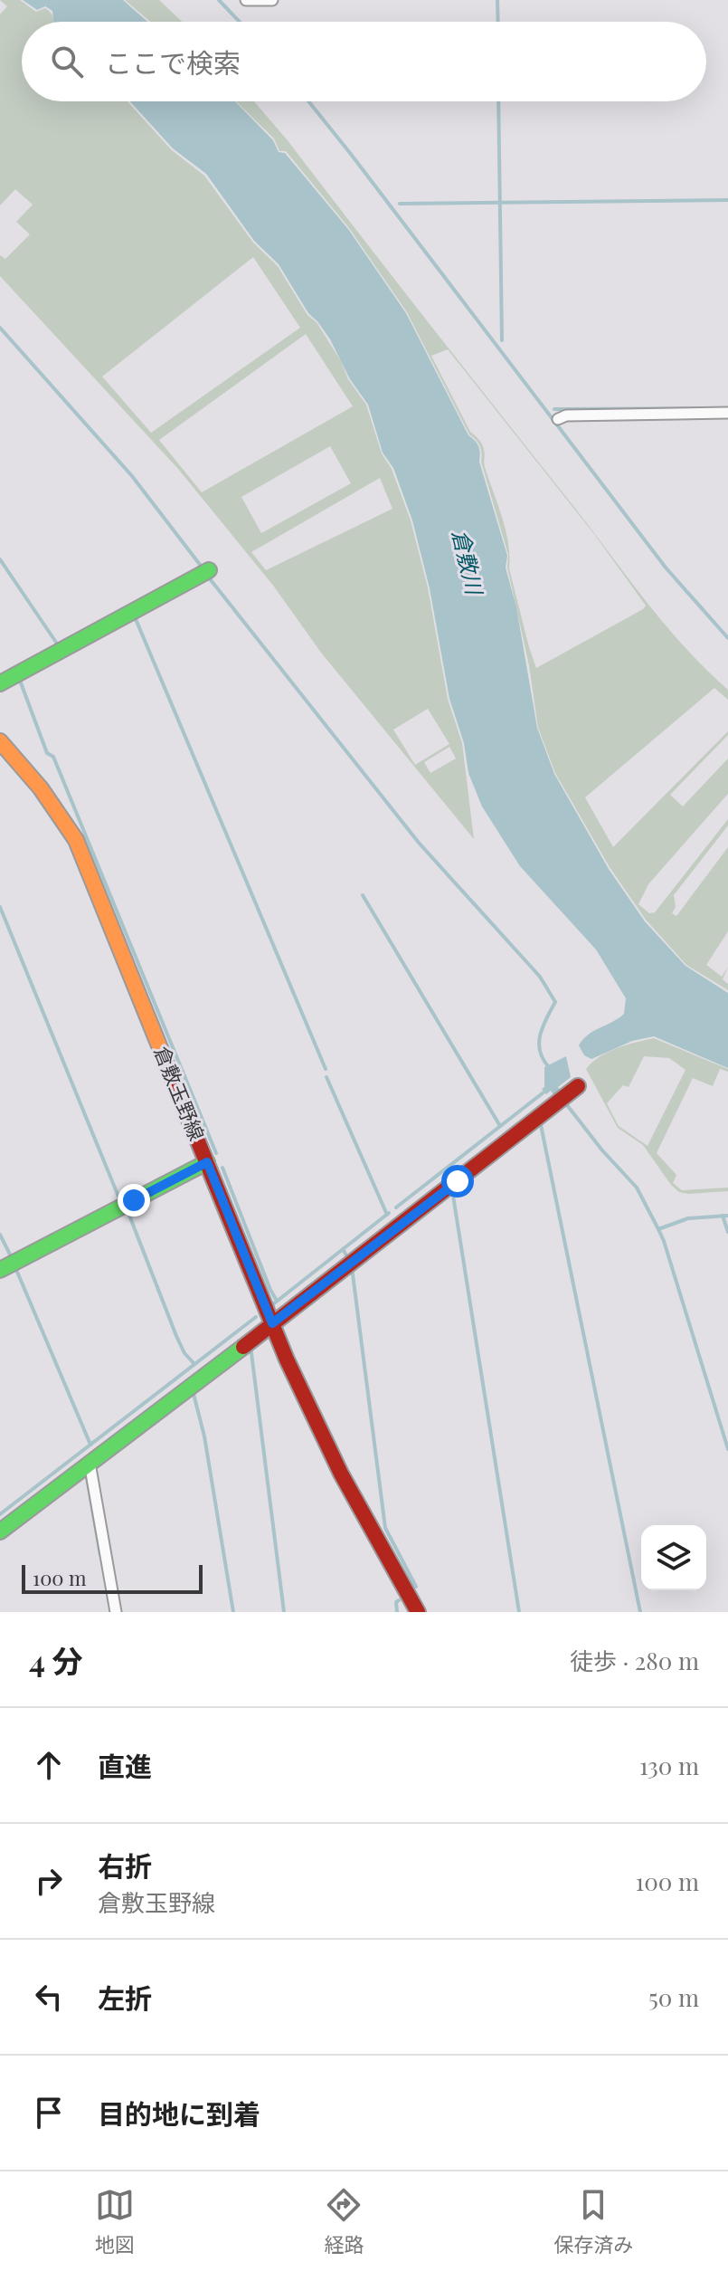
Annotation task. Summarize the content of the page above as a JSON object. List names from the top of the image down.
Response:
{
  "streets": {
    "street": ["倉敷玉野線"]
  },
  "water": ["倉敷川"],
  "scale_bar": "100 m",
  "page": {
    "search": "ここで検索",
    "scale": "100 m",
    "heading": ["4 分", "徒歩 · 280 m"],
    "list": [
      ["直進", "130 m"],
      ["右折", "倉敷玉野線", "100 m"],
      ["左折", "50 m"],
      "目的地に到着"
    ],
    "nav": ["地図", "経路", "保存済み"]
  }
}
